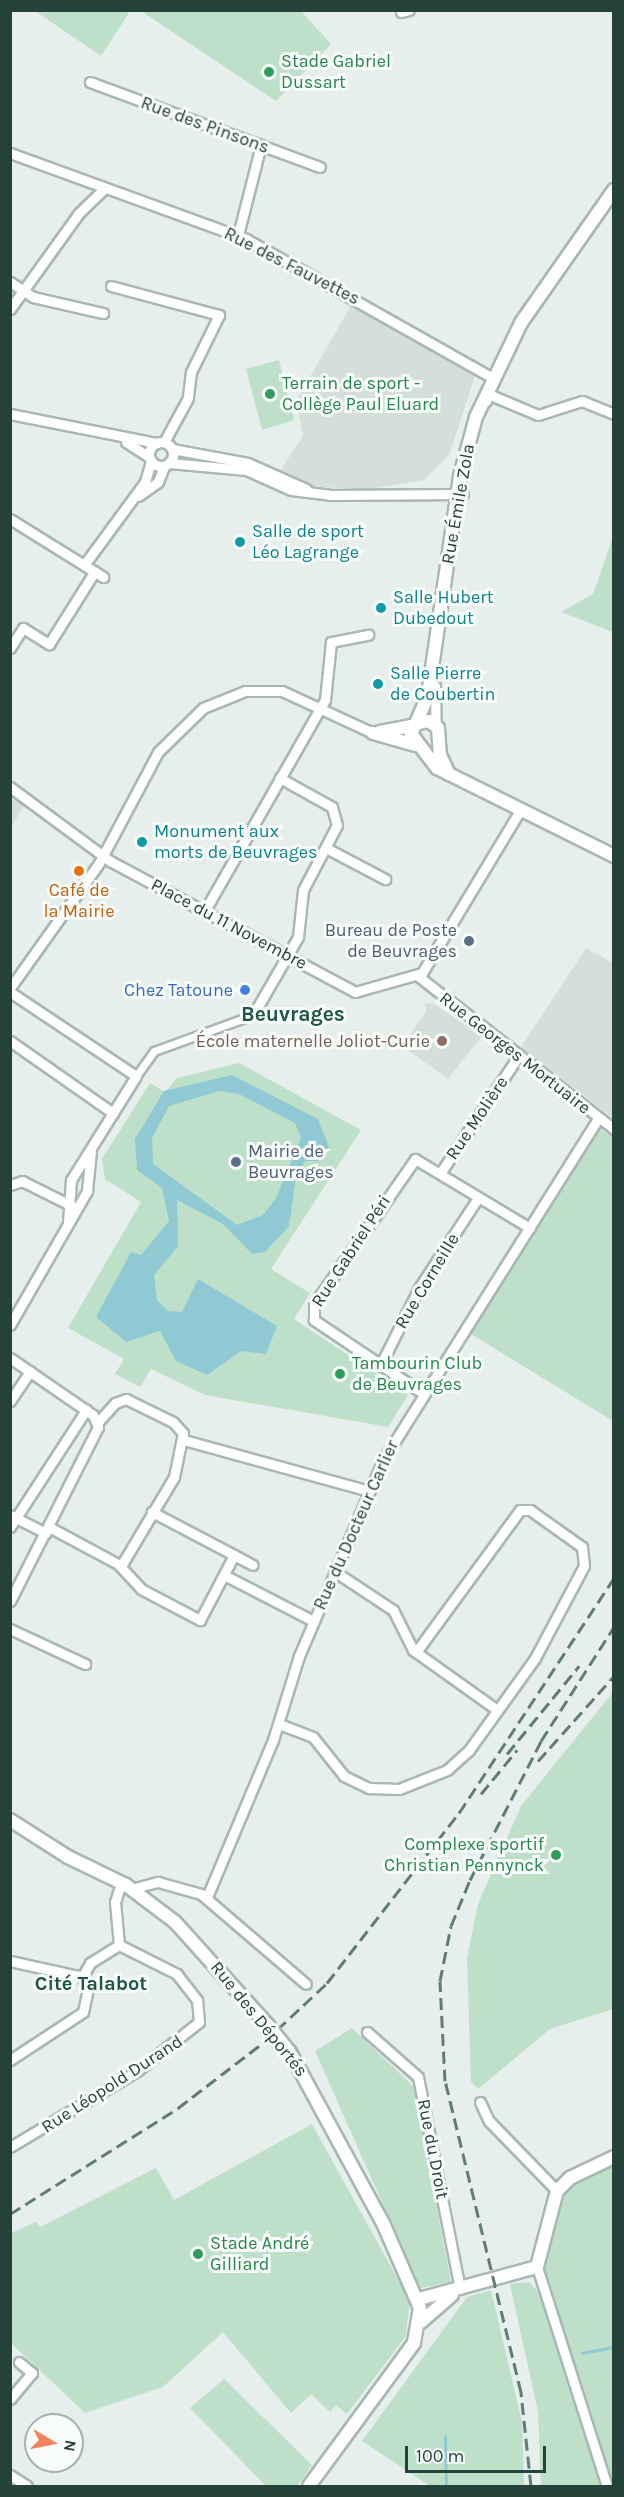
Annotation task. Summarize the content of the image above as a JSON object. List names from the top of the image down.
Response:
{
  "streets": {
    "street": [
      "Rue des Pinsons",
      "Rue des Fauvettes",
      "Rue Émile Zola",
      "Place du 11 Novembre",
      "Rue Georges Mortuaire",
      "Rue Molière",
      "Rue Gabriel Péri",
      "Rue Corneille",
      "Rue du Docteur Carlier",
      "Rue des Déportés",
      "Rue Léopold Durand",
      "Rue du Droit"
    ]
  },
  "crossings": [
    ["Rue des Fauvettes", "Rue Émile Zola"],
    ["Place du 11 Novembre", "Rue Georges Mortuaire"],
    ["Rue Georges Mortuaire", "Rue Molière"],
    ["Rue Georges Mortuaire", "Rue du Docteur Carlier"],
    ["Rue Molière", "Rue Gabriel Péri"],
    ["Rue Molière", "Rue Corneille"],
    ["Rue Molière", "Rue du Docteur Carlier"],
    ["Rue Gabriel Péri", "Rue Corneille"],
    ["Rue Gabriel Péri", "Rue du Docteur Carlier"]
  ],
  "districts": ["Beuvrages", "Cité Talabot"],
  "places": [
    "Stade Gabriel Dussart",
    "Terrain de sport - Collège Paul Eluard",
    "Salle de sport Léo Lagrange",
    "Salle Hubert Dubedout",
    "Salle Pierre de Coubertin",
    "Monument aux morts de Beuvrages",
    "Café de la Mairie",
    "Bureau de Poste de Beuvrages",
    "Chez Tatoune",
    "École maternelle Joliot-Curie",
    "Mairie de Beuvrages",
    "Tambourin Club de Beuvrages",
    "Complexe sportif Christian Pennynck",
    "Stade André Gilliard"
  ],
  "scale_bar": "100 m",
  "north": "right"
}
